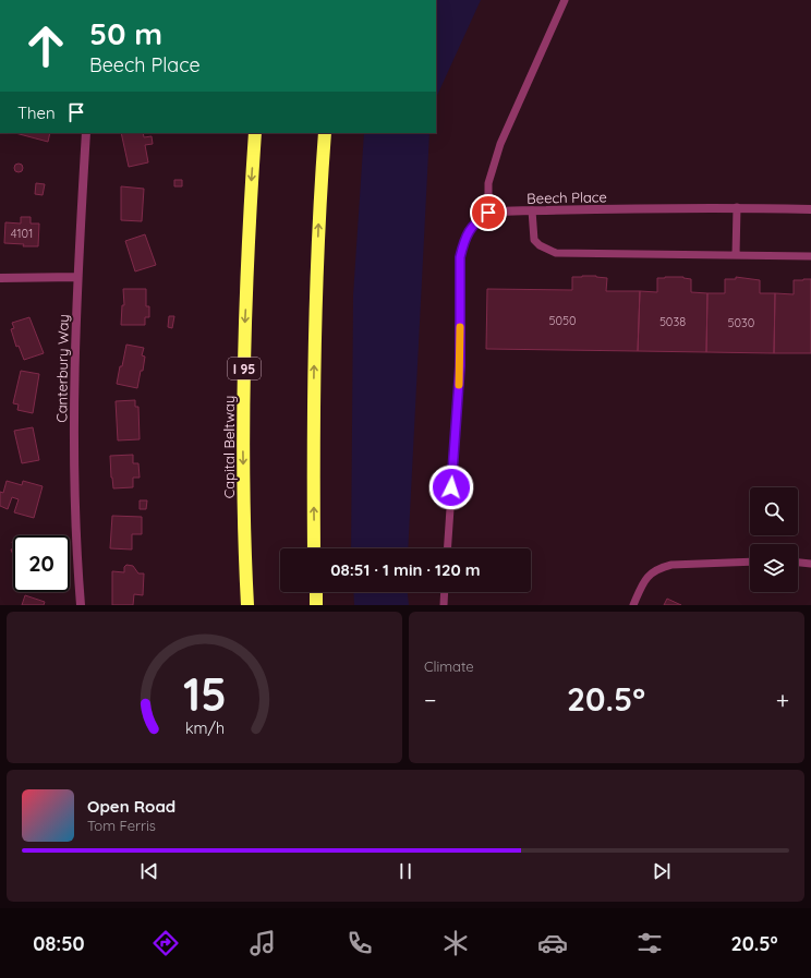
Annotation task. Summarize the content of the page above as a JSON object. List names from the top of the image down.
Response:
{
  "streets": {
    "highway": ["I 95", "Capital Beltway"],
    "street": ["Beech Place", "Canterbury Way"]
  },
  "house_numbers": [
    "4101",
    "5050",
    "5038",
    "5030"
  ],
  "page": {
    "turn": ["50 m", "Beech Place"],
    "then": "Then",
    "limit": "20",
    "trip": "08:51 · 1 min · 120 m",
    "tile": "Climate",
    "heat": ["−", "20.5°", "+"],
    "song": ["Open Road", "Tom Ferris"],
    "tabs": ["08:50", "20.5°"],
    "gauge": ["15", "km/h"]
  }
}
